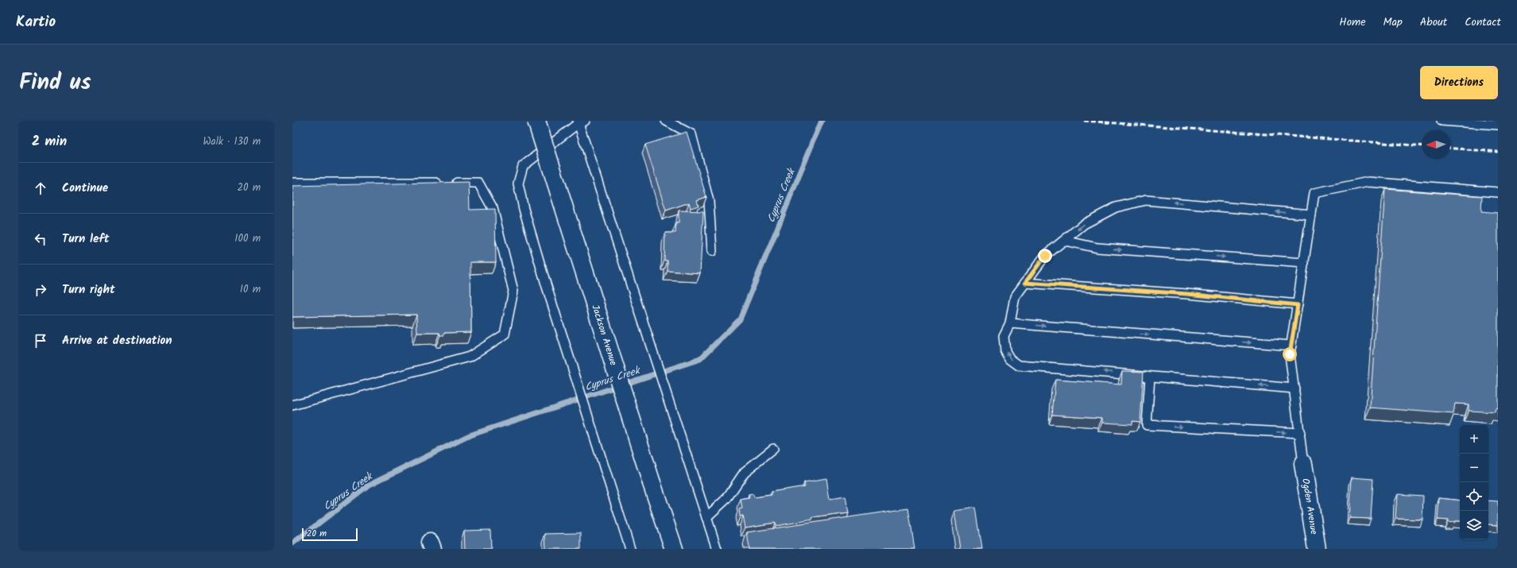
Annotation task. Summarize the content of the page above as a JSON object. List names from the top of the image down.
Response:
{
  "streets": {
    "main road": ["Jackson Avenue", "Ogden Avenue"]
  },
  "water": ["Cyprus Creek"],
  "scale_bar": "20 m",
  "north": "left",
  "page": {
    "header": "Kartio",
    "nav": [
      "Home",
      "Map",
      "About",
      "Contact"
    ],
    "title": "Find us",
    "buttons": "Directions",
    "heading": ["2 min", "Walk · 130 m"],
    "list": [
      ["Continue", "20 m"],
      ["Turn left", "100 m"],
      ["Turn right", "10 m"],
      "Arrive at destination"
    ],
    "map_buttons": ["+", "−"],
    "scale": "20 m"
  }
}
